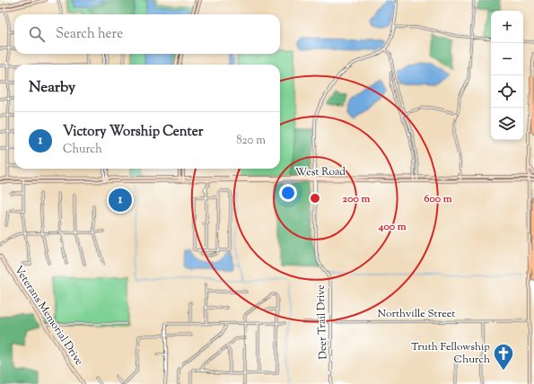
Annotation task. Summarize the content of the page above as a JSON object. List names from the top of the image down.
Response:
{
  "streets": {
    "main road": ["West Road", "Veterans Memorial Drive"],
    "street": ["Northville Street", "Deer Trail Drive"]
  },
  "crossings": [
    ["West Road", "Deer Trail Drive"],
    ["Northville Street", "Deer Trail Drive"]
  ],
  "places": {
    "church": ["Truth Fellowship Church"]
  },
  "page": {
    "map_buttons": ["+", "−"],
    "search": "Search here",
    "heading": "Nearby",
    "list": [
      {
        "mark": "1",
        "name": "Victory Worship Center",
        "note": "Church",
        "value": "820 m"
      }
    ],
    "pins": "1"
  },
  "rings": ["200 m", "600 m", "400 m"]
}
